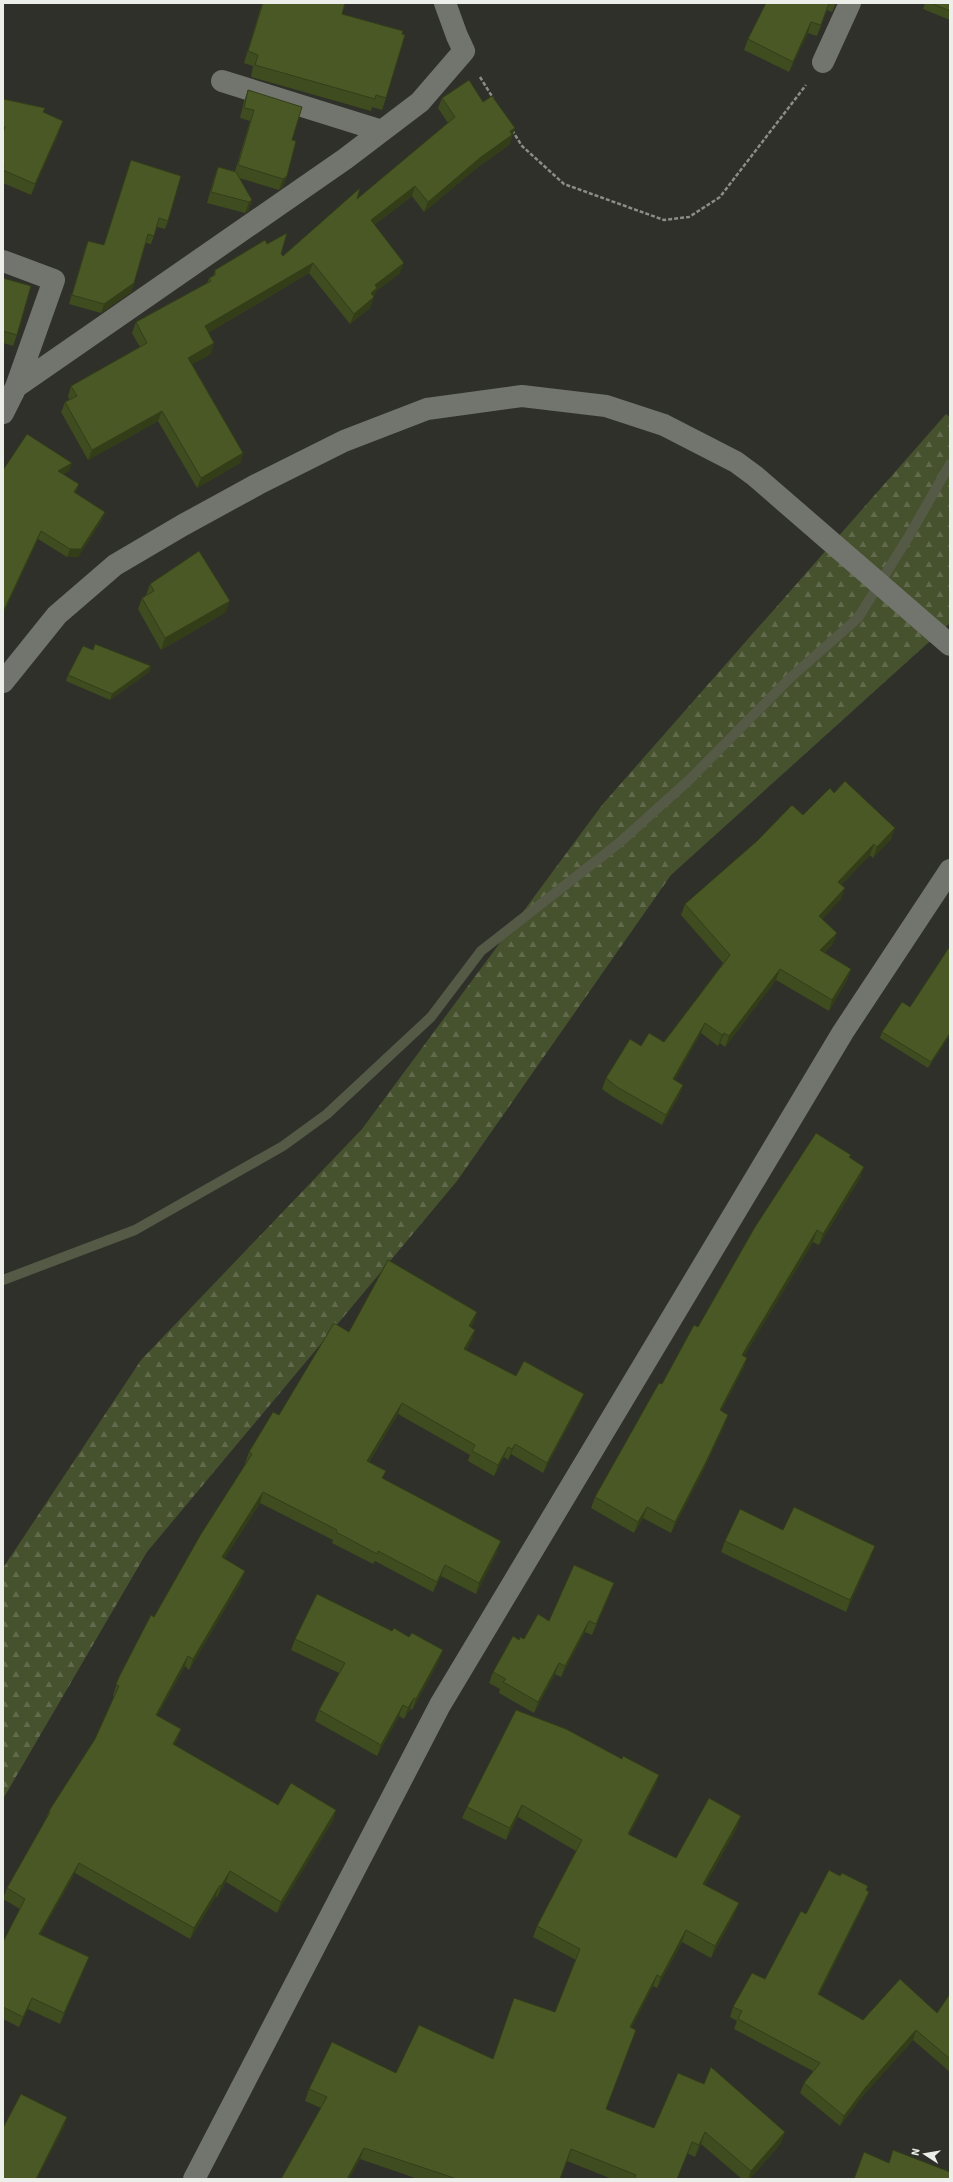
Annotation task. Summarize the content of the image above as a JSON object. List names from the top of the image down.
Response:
{
  "north": "left"
}
